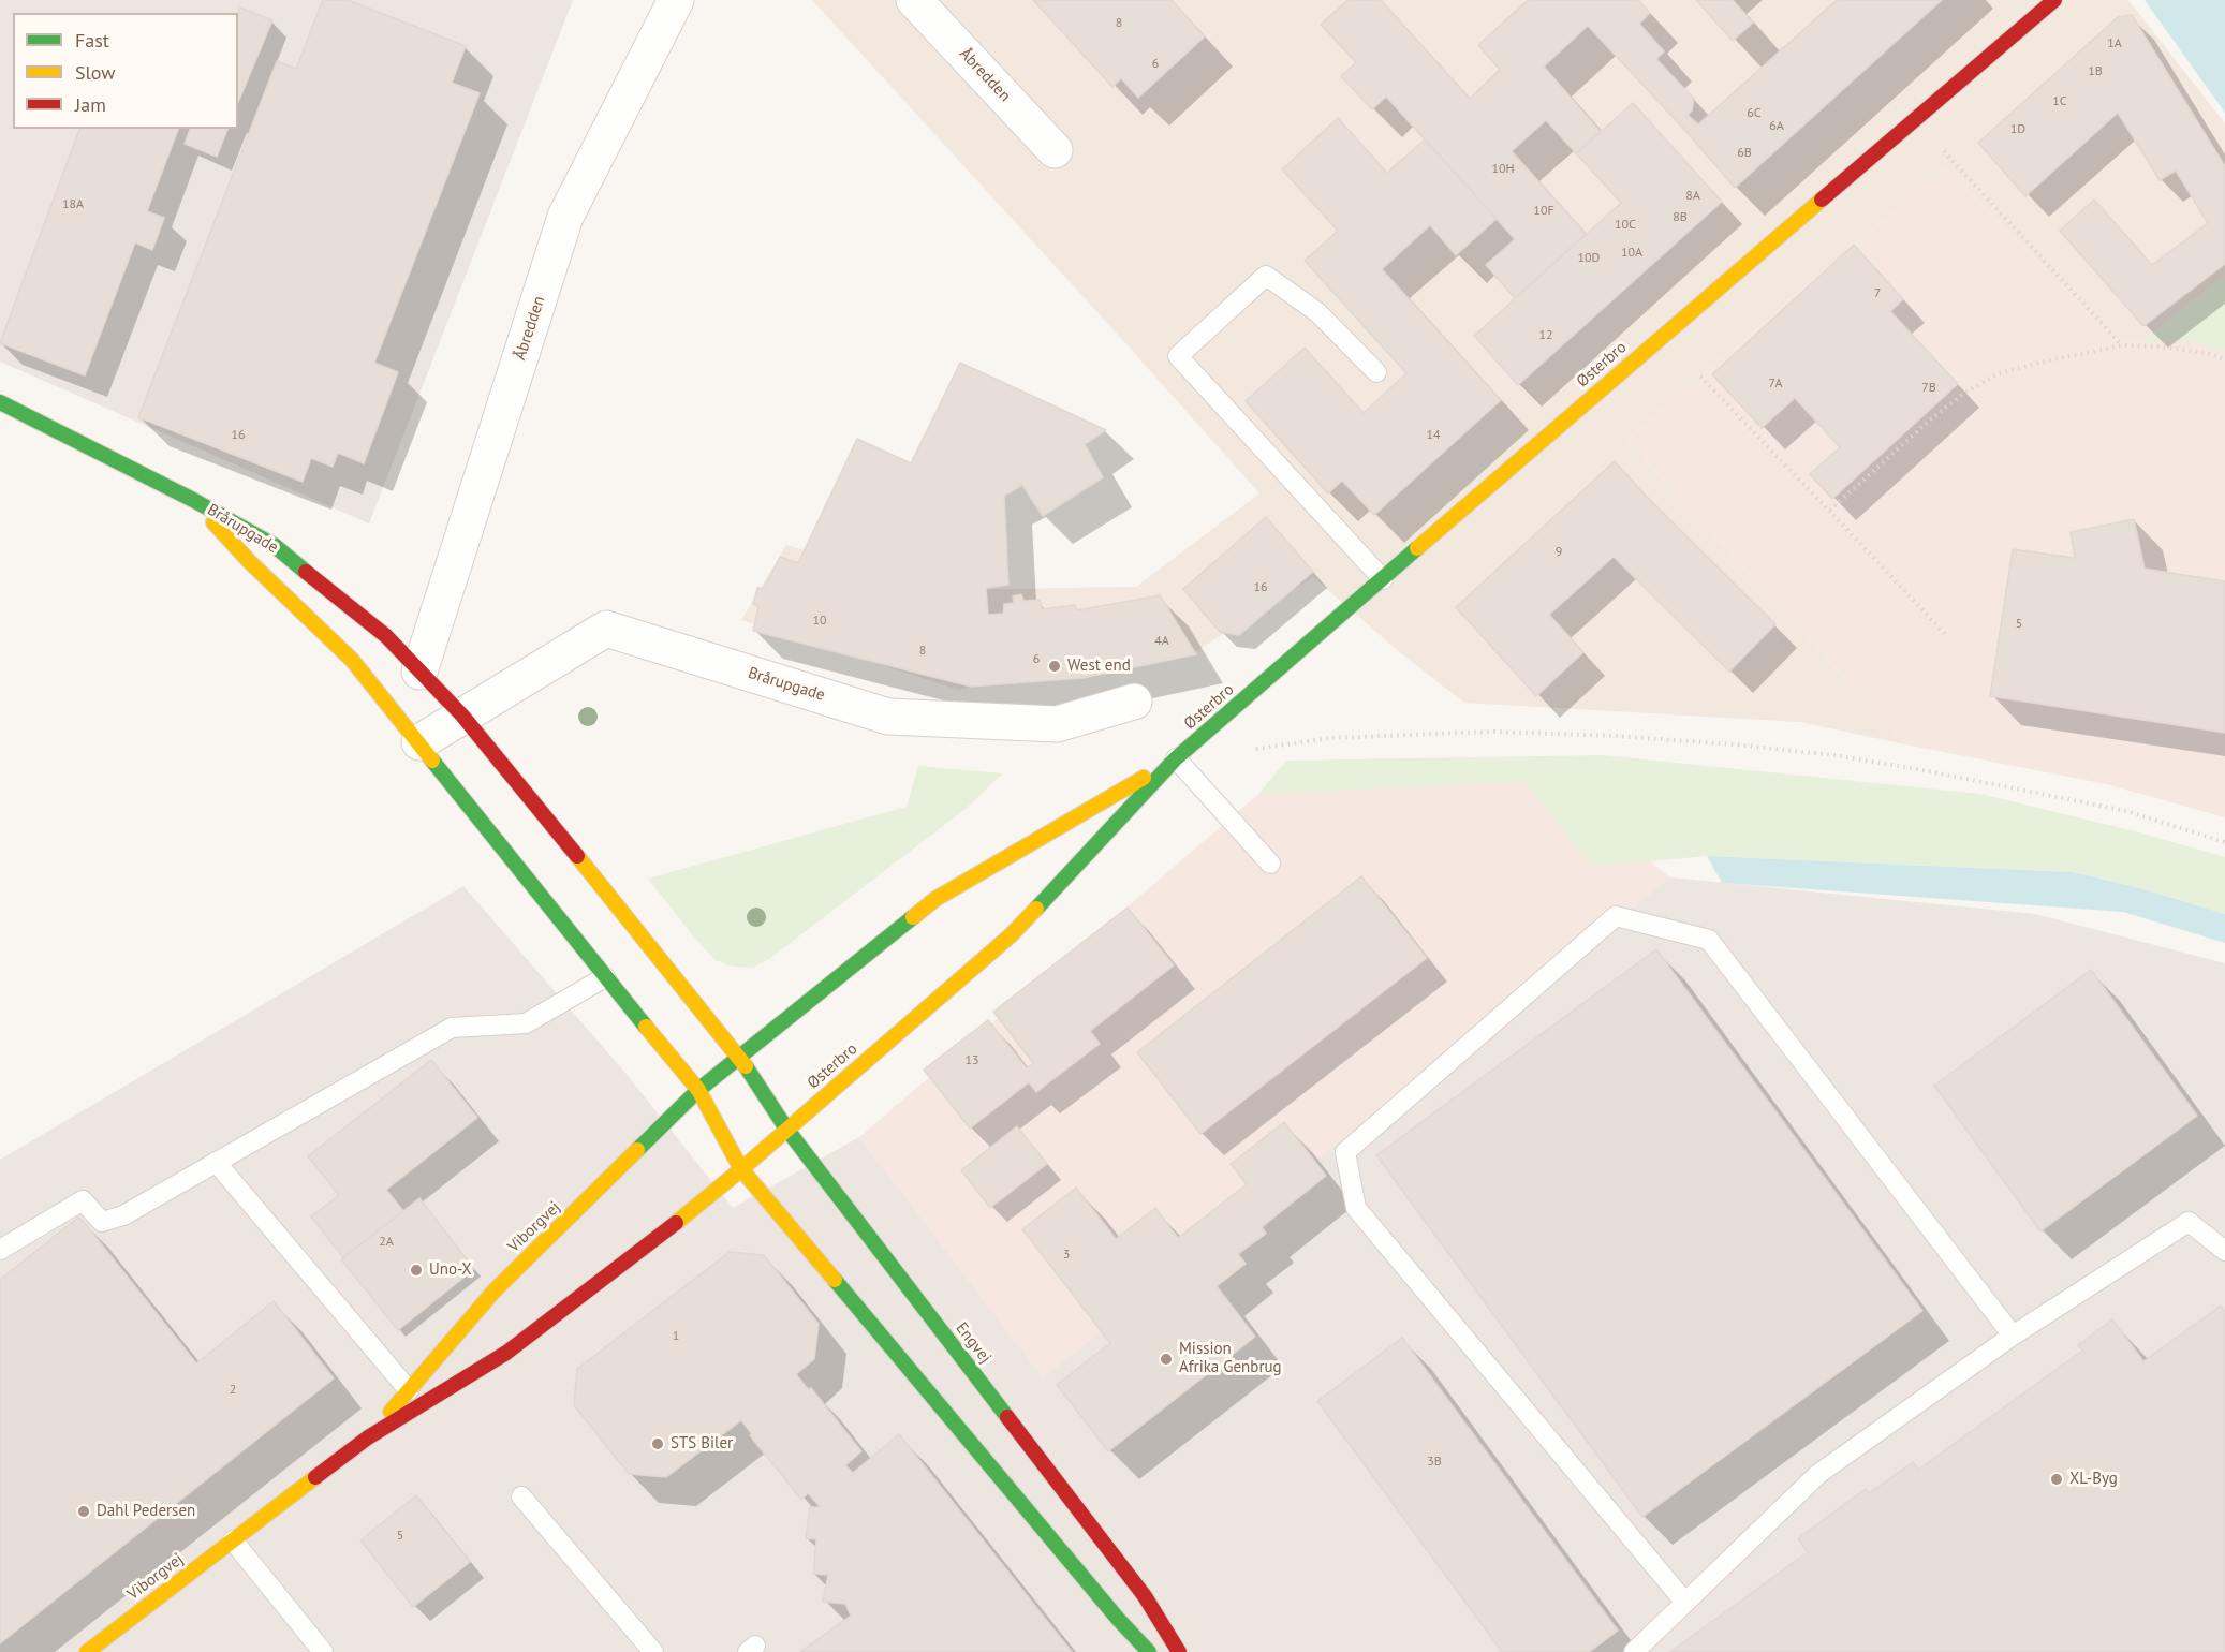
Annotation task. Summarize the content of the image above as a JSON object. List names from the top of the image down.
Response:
{
  "streets": {
    "street": [
      "Åbredden",
      "Østerbro",
      "Brårupgade",
      "Viborgvej",
      "Engvej"
    ]
  },
  "crossings": [
    ["Åbredden", "Brårupgade"],
    ["Østerbro", "Brårupgade"],
    ["Østerbro", "Viborgvej"],
    ["Østerbro", "Engvej"],
    ["Brårupgade", "Viborgvej"],
    ["Brårupgade", "Engvej"],
    ["Viborgvej", "Engvej"]
  ],
  "places": [
    "West end",
    "Uno-X",
    "Mission Afrika Genbrug",
    "STS Biler",
    "XL-Byg",
    "Dahl Pedersen"
  ],
  "house_numbers": [
    "8",
    "1A",
    "6",
    "1B",
    "1C",
    "6C",
    "6A",
    "1D",
    "6B",
    "10H",
    "8A",
    "18A",
    "10F",
    "8B",
    "10C",
    "10A",
    "10D",
    "7",
    "12",
    "7A",
    "7B",
    "16",
    "14",
    "9",
    "16",
    "10",
    "5",
    "4A",
    "8",
    "6",
    "13",
    "2A",
    "3",
    "1",
    "2",
    "3B",
    "5"
  ],
  "legend": ["Fast", "Slow", "Jam"]
}
